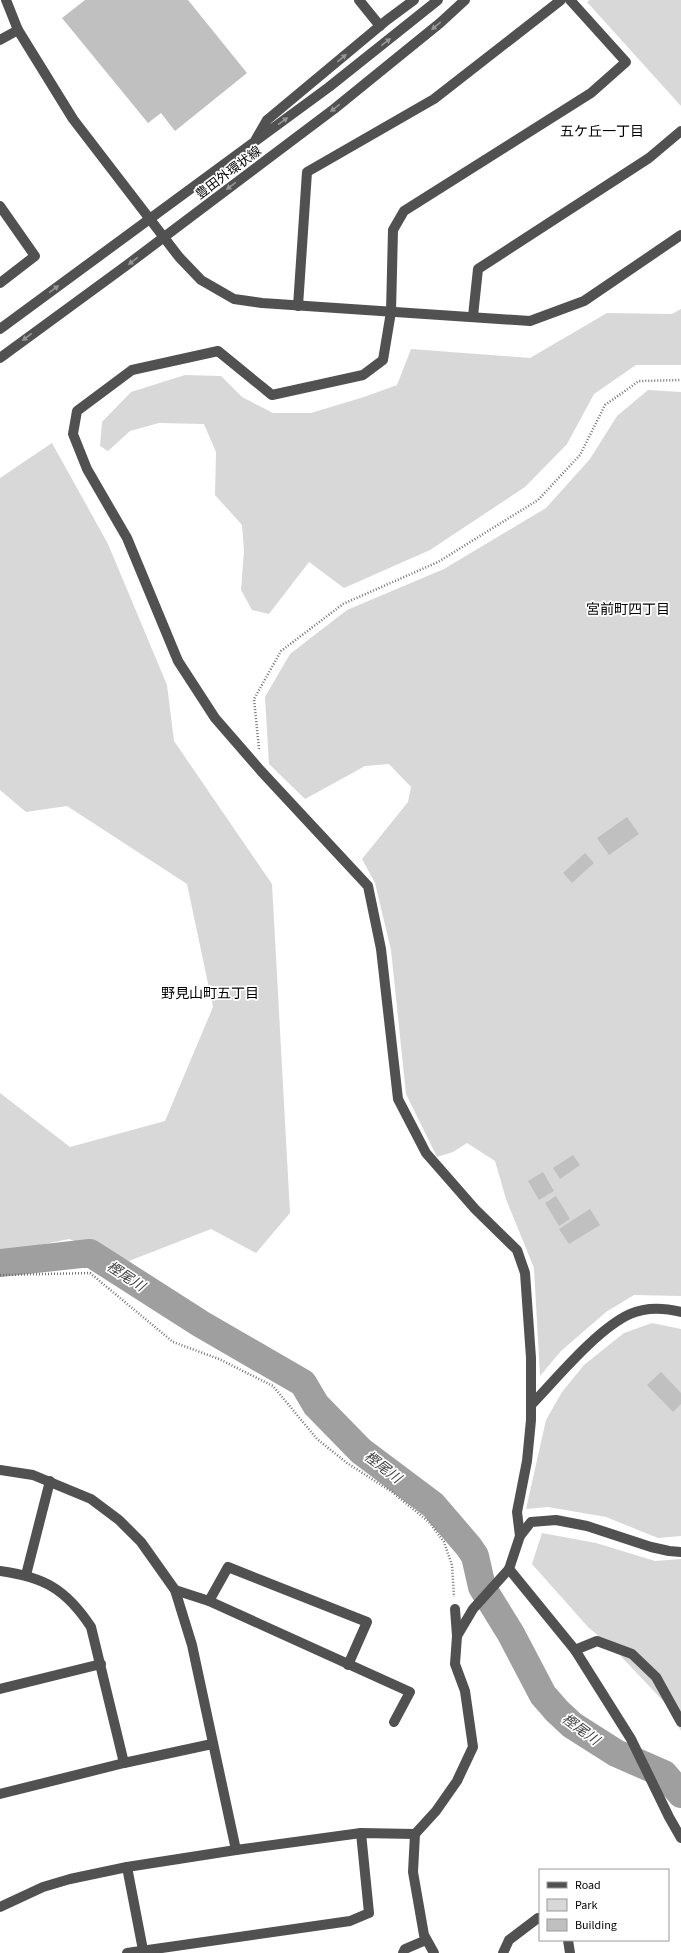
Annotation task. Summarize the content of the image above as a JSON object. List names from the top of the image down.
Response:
{
  "streets": {
    "street": ["豊田外環状線"]
  },
  "districts": ["五ケ丘一丁目", "宮前町四丁目", "野見山町五丁目"],
  "water": ["樫尾川"],
  "legend": ["Road", "Park", "Building"]
}
